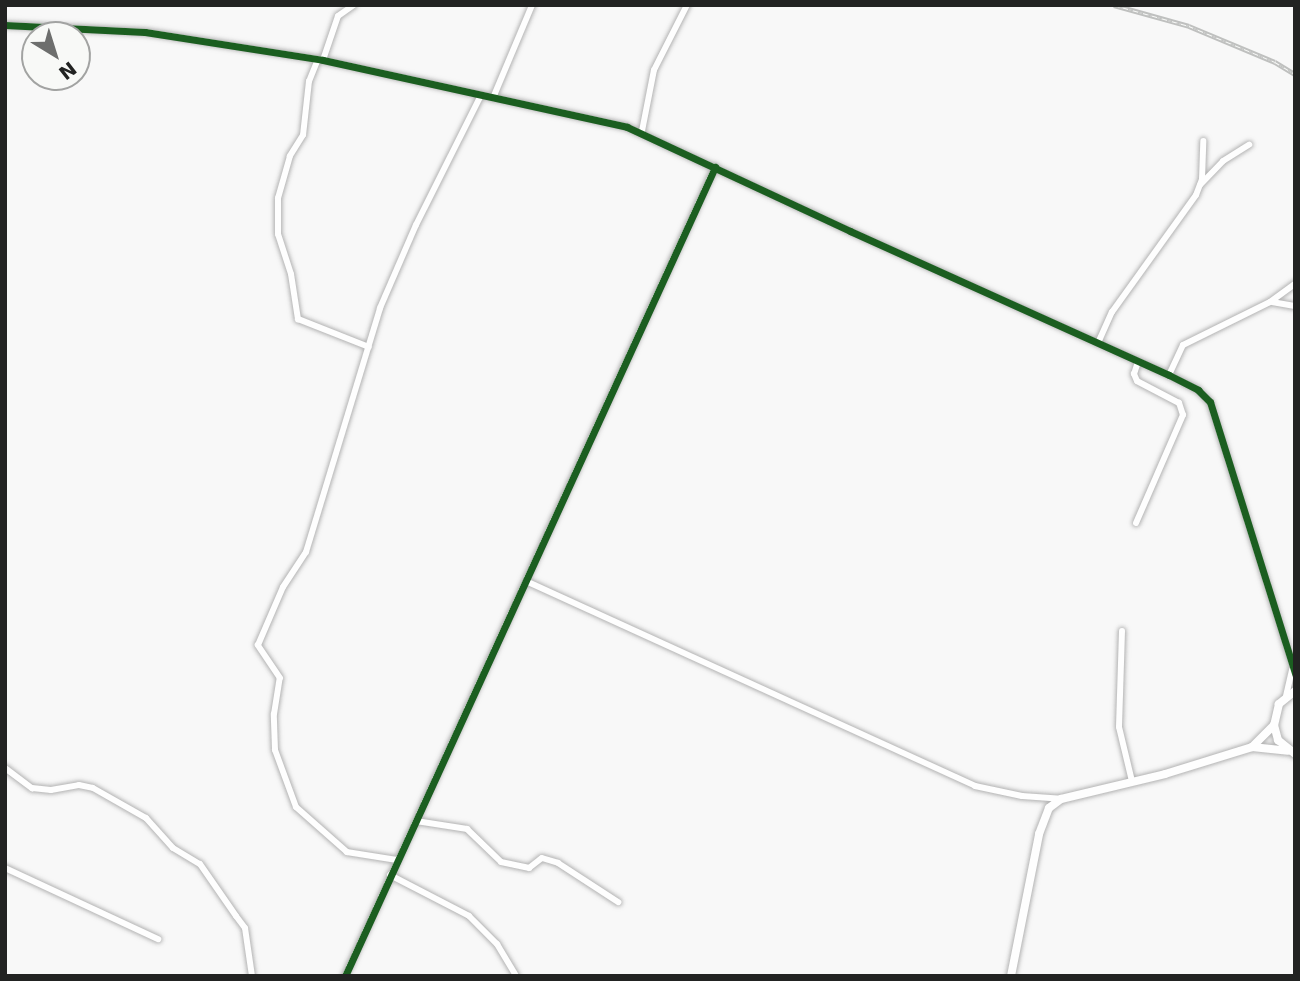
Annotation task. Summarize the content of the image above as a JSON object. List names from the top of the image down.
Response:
{
  "north": "bottom right"
}
